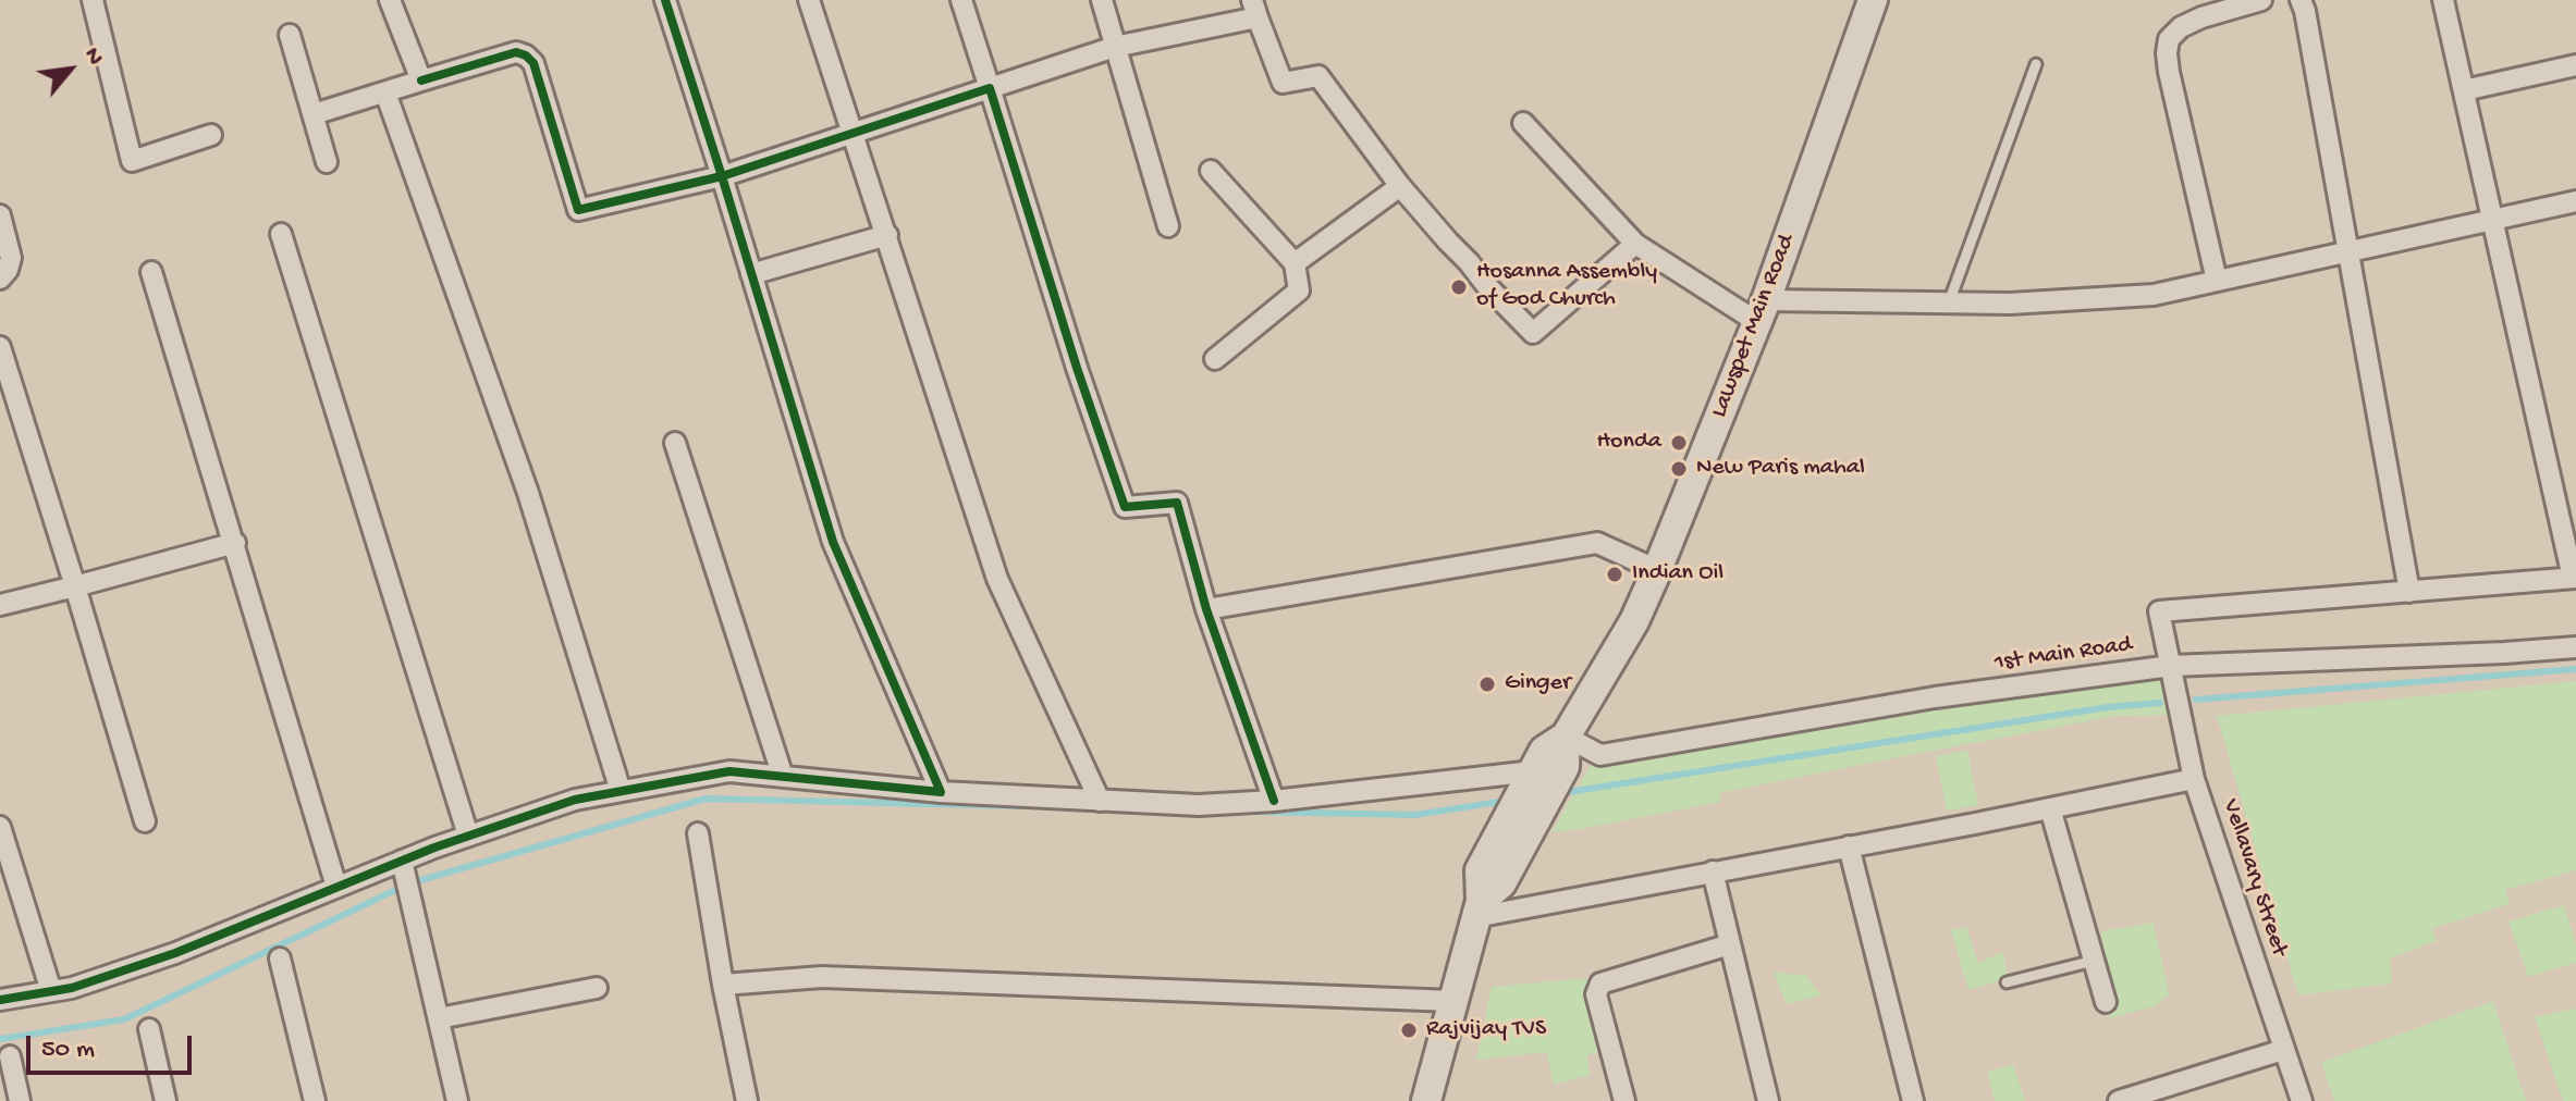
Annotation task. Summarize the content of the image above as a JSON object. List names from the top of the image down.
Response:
{
  "streets": {
    "street": ["Lawspet Main Road", "1st Main Road", "Vellavary Street"]
  },
  "crossings": [
    ["Lawspet Main Road", "1st Main Road"],
    ["1st Main Road", "Vellavary Street"]
  ],
  "places": [
    "Hosanna Assembly of God Church",
    "Honda",
    "New Paris mahal",
    "Indian Oil",
    "Ginger",
    "Rajvijay TVS"
  ],
  "scale_bar": "50 m",
  "north": "top right"
}
